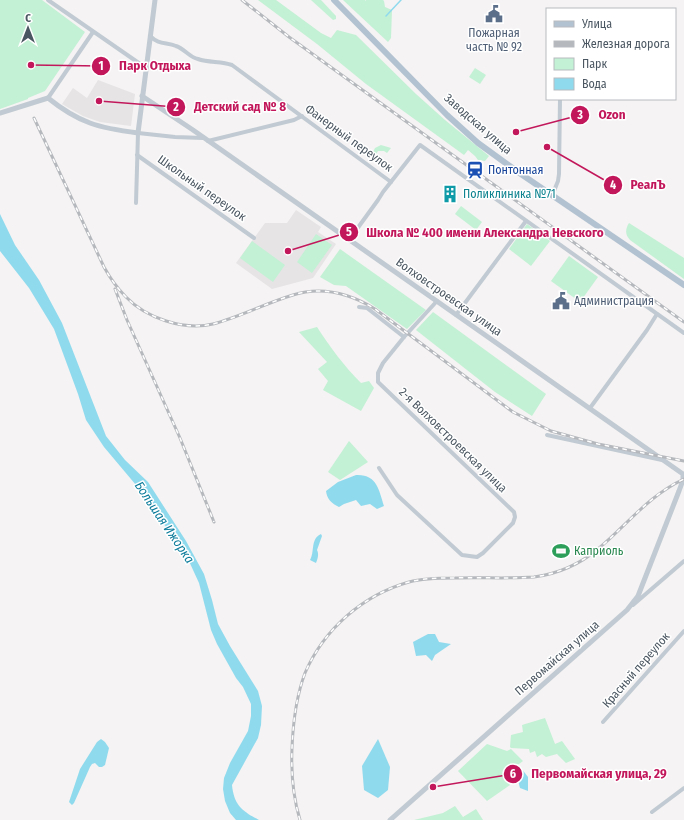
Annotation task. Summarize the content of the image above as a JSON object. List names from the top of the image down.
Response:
{
  "streets": {
    "main road": ["Заводская улица"],
    "street": [
      "Фанерный переулок",
      "Школьный переулок",
      "Волховстроевская улица",
      "2-я Волховстроевская улица",
      "Первомайская улица",
      "Красный переулок"
    ]
  },
  "crossings": [
    ["Волховстроевская улица", "Первомайская улица"]
  ],
  "water": ["Большая Ижорка"],
  "places": {
    "public building": ["Пожарная часть № 92", "Администрация"],
    "other": [
      "Парк Отдыха",
      "Детский сад № 8",
      "Ozon",
      "РеалЪ",
      "Школа № 400 имени Александра Невского",
      "Первомайская улица, 29"
    ],
    "station": ["Понтонная"],
    "building": ["Поликлиника №71"],
    "sports": ["Каприоль"]
  },
  "legend": [
    "Улица",
    "Железная дорога",
    "Парк",
    "Вода"
  ],
  "north": "top"
}
